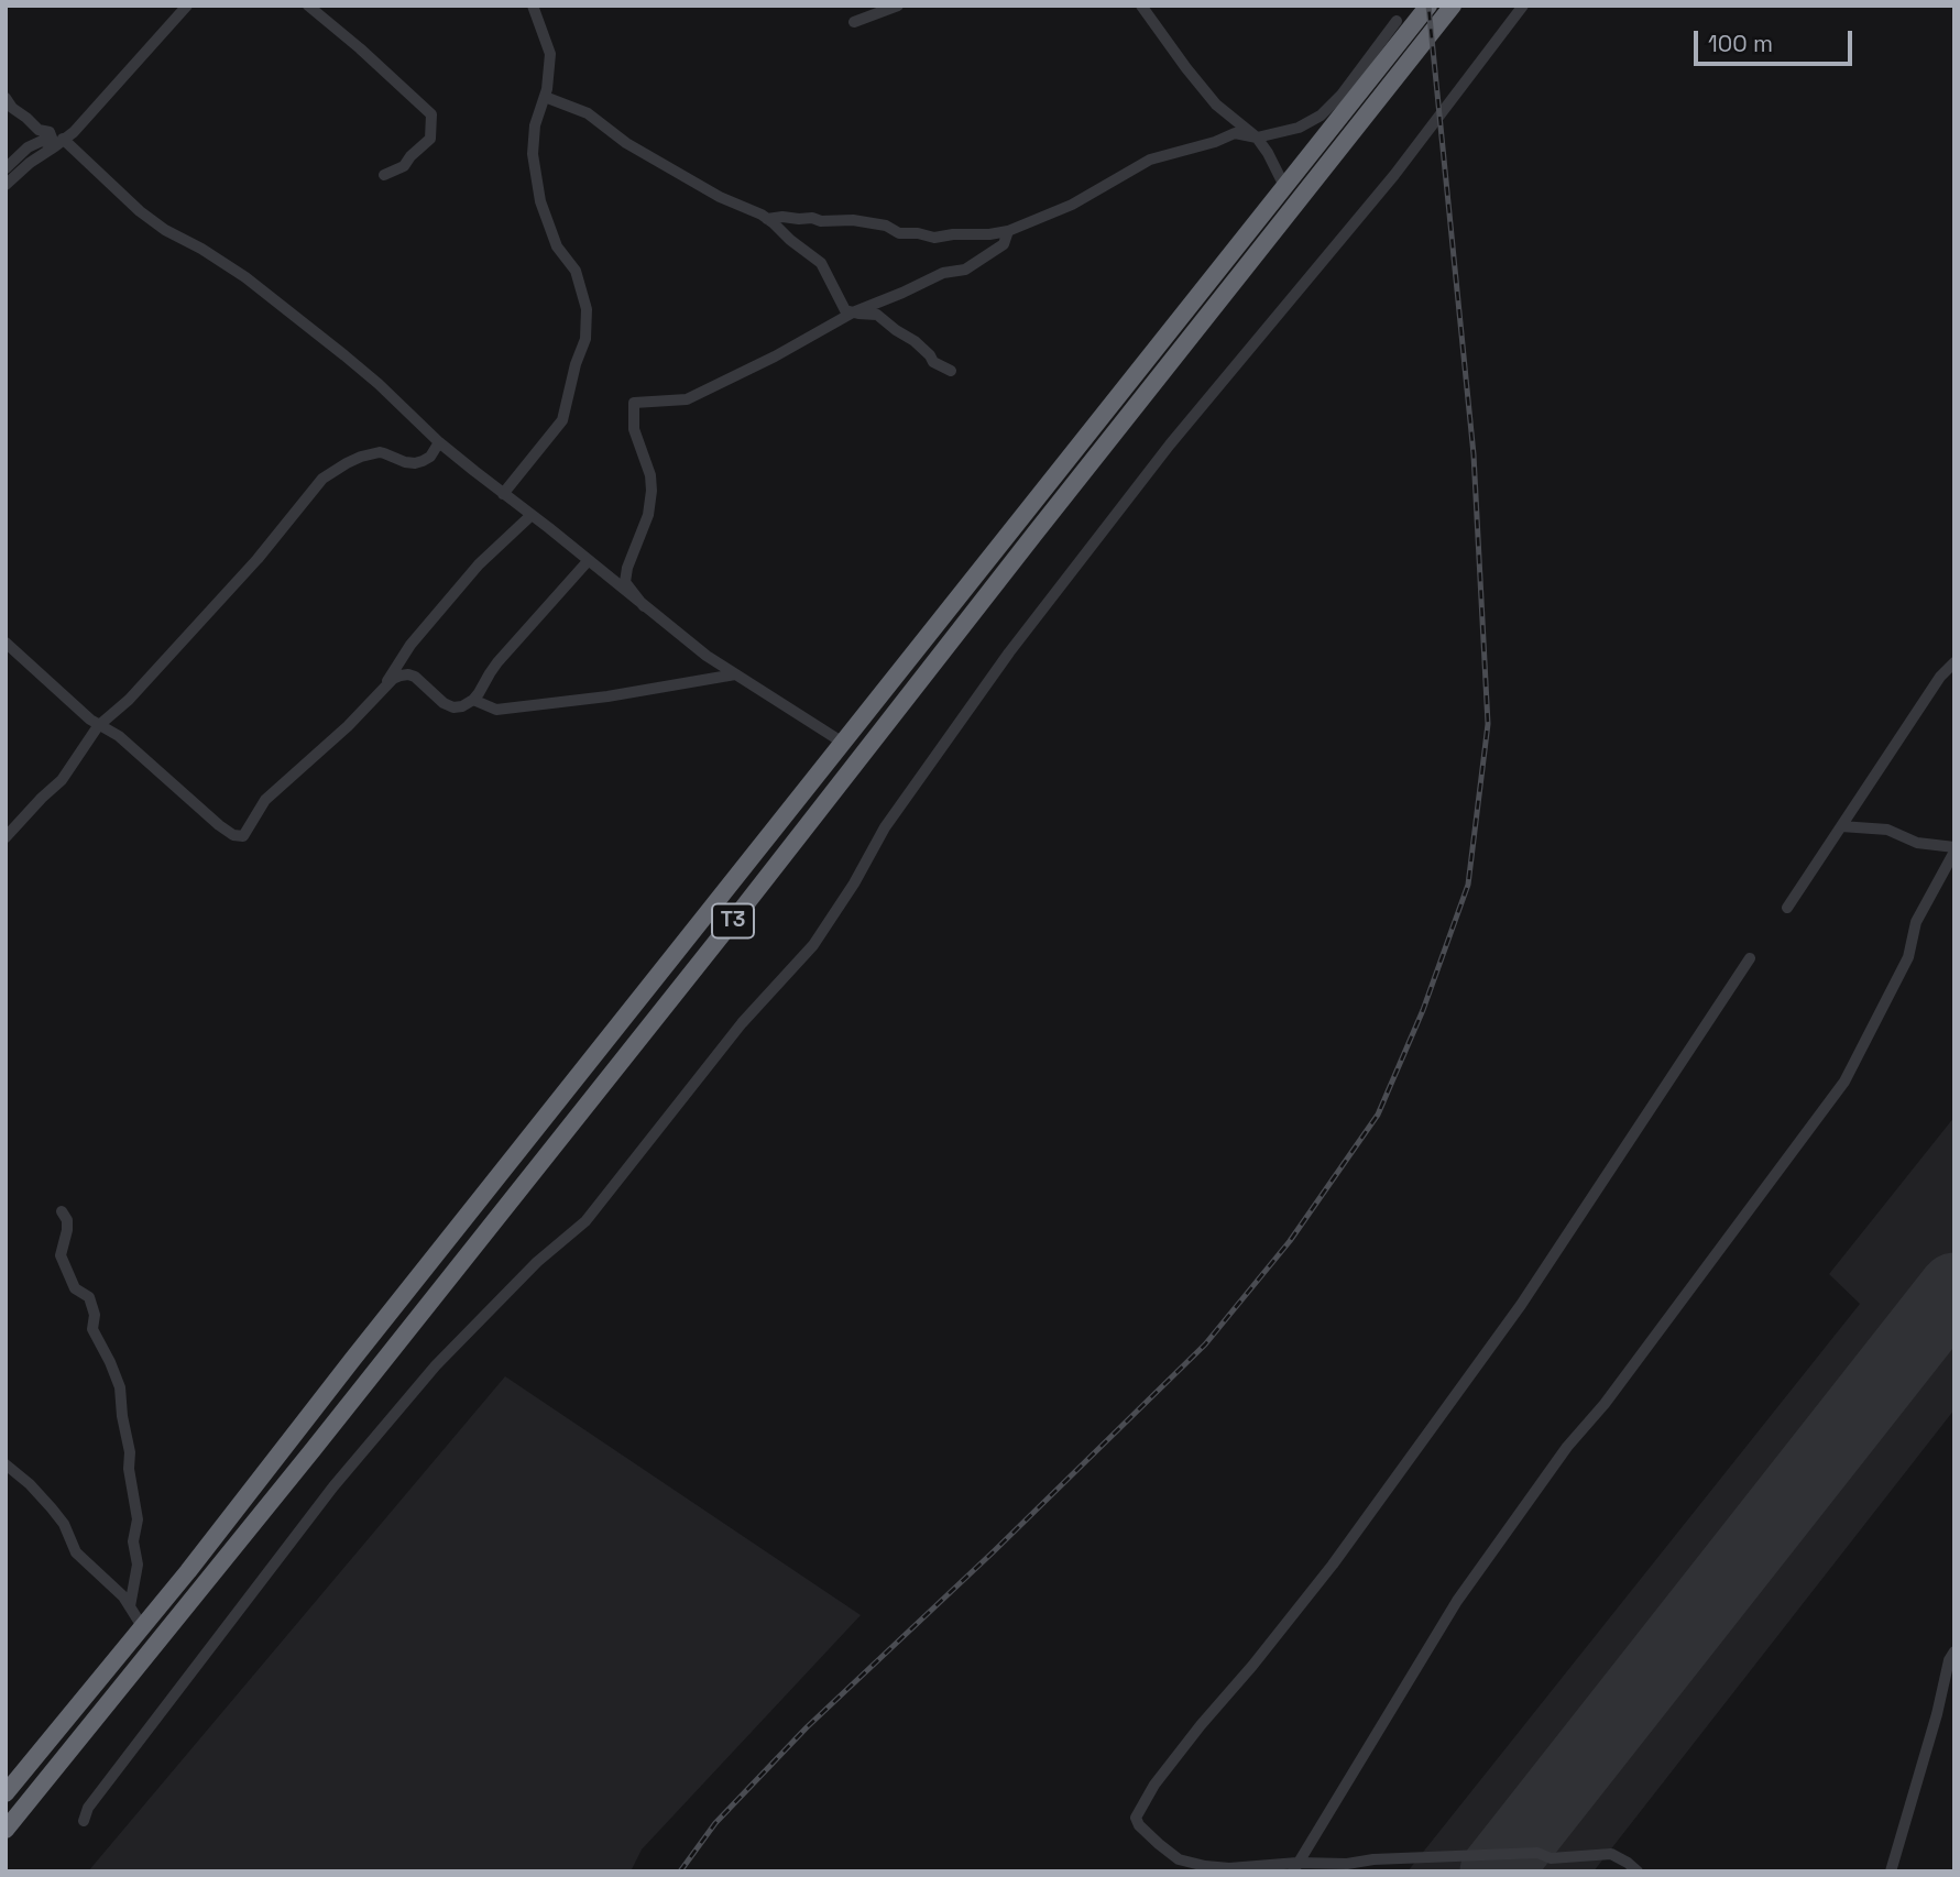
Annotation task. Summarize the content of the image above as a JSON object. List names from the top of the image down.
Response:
{
  "streets": {
    "highway": ["T3"]
  },
  "scale_bar": "100 m"
}
